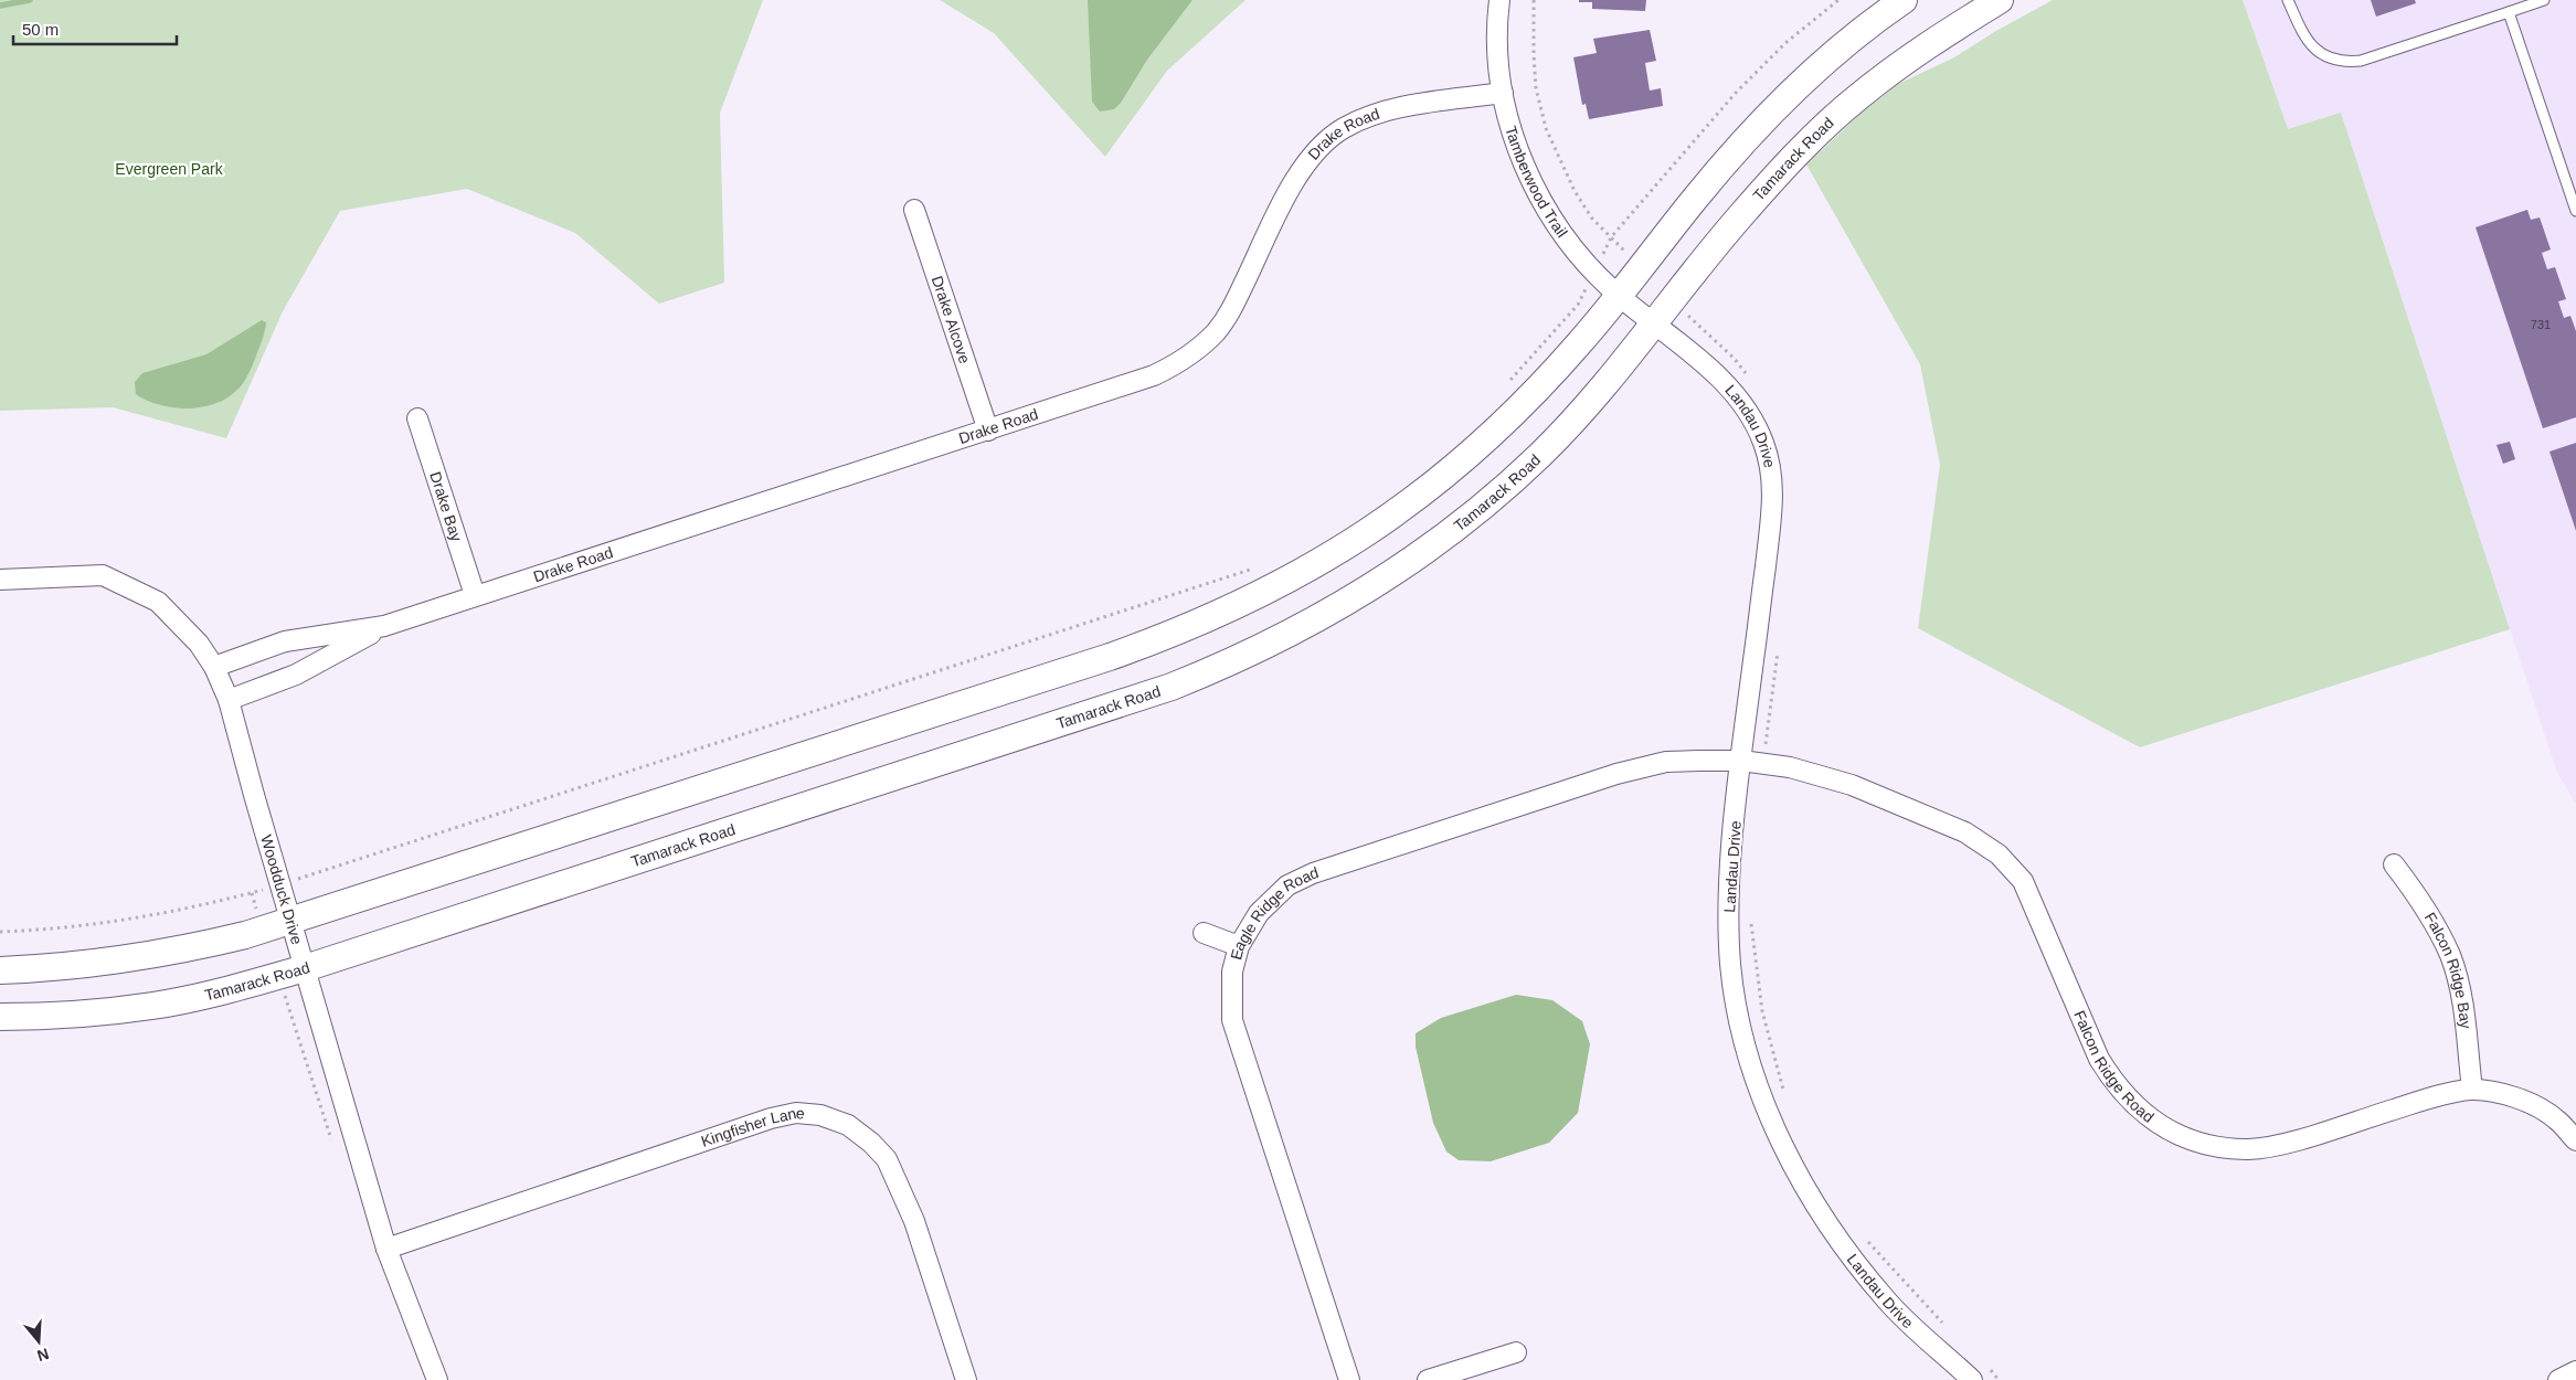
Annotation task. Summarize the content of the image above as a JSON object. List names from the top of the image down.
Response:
{
  "streets": {
    "street": [
      "Drake Road",
      "Tamarack Road",
      "Tamberwood Trail",
      "Drake Alcove",
      "Landau Drive",
      "Drake Bay",
      "Woodduck Drive",
      "Eagle Ridge Road",
      "Falcon Ridge Bay",
      "Falcon Ridge Road",
      "Kingfisher Lane"
    ]
  },
  "crossings": [
    ["Drake Road", "Tamberwood Trail"],
    ["Drake Road", "Drake Alcove"],
    ["Drake Road", "Drake Bay"],
    ["Drake Road", "Woodduck Drive"],
    ["Tamarack Road", "Tamberwood Trail"],
    ["Tamarack Road", "Landau Drive"],
    ["Tamarack Road", "Woodduck Drive"],
    ["Tamberwood Trail", "Landau Drive"],
    ["Landau Drive", "Eagle Ridge Road"],
    ["Landau Drive", "Falcon Ridge Road"],
    ["Woodduck Drive", "Kingfisher Lane"],
    ["Eagle Ridge Road", "Falcon Ridge Road"],
    ["Falcon Ridge Bay", "Falcon Ridge Road"]
  ],
  "parks": ["Evergreen Park"],
  "house_numbers": ["731"],
  "scale_bar": "50 m",
  "north": "bottom"
}
